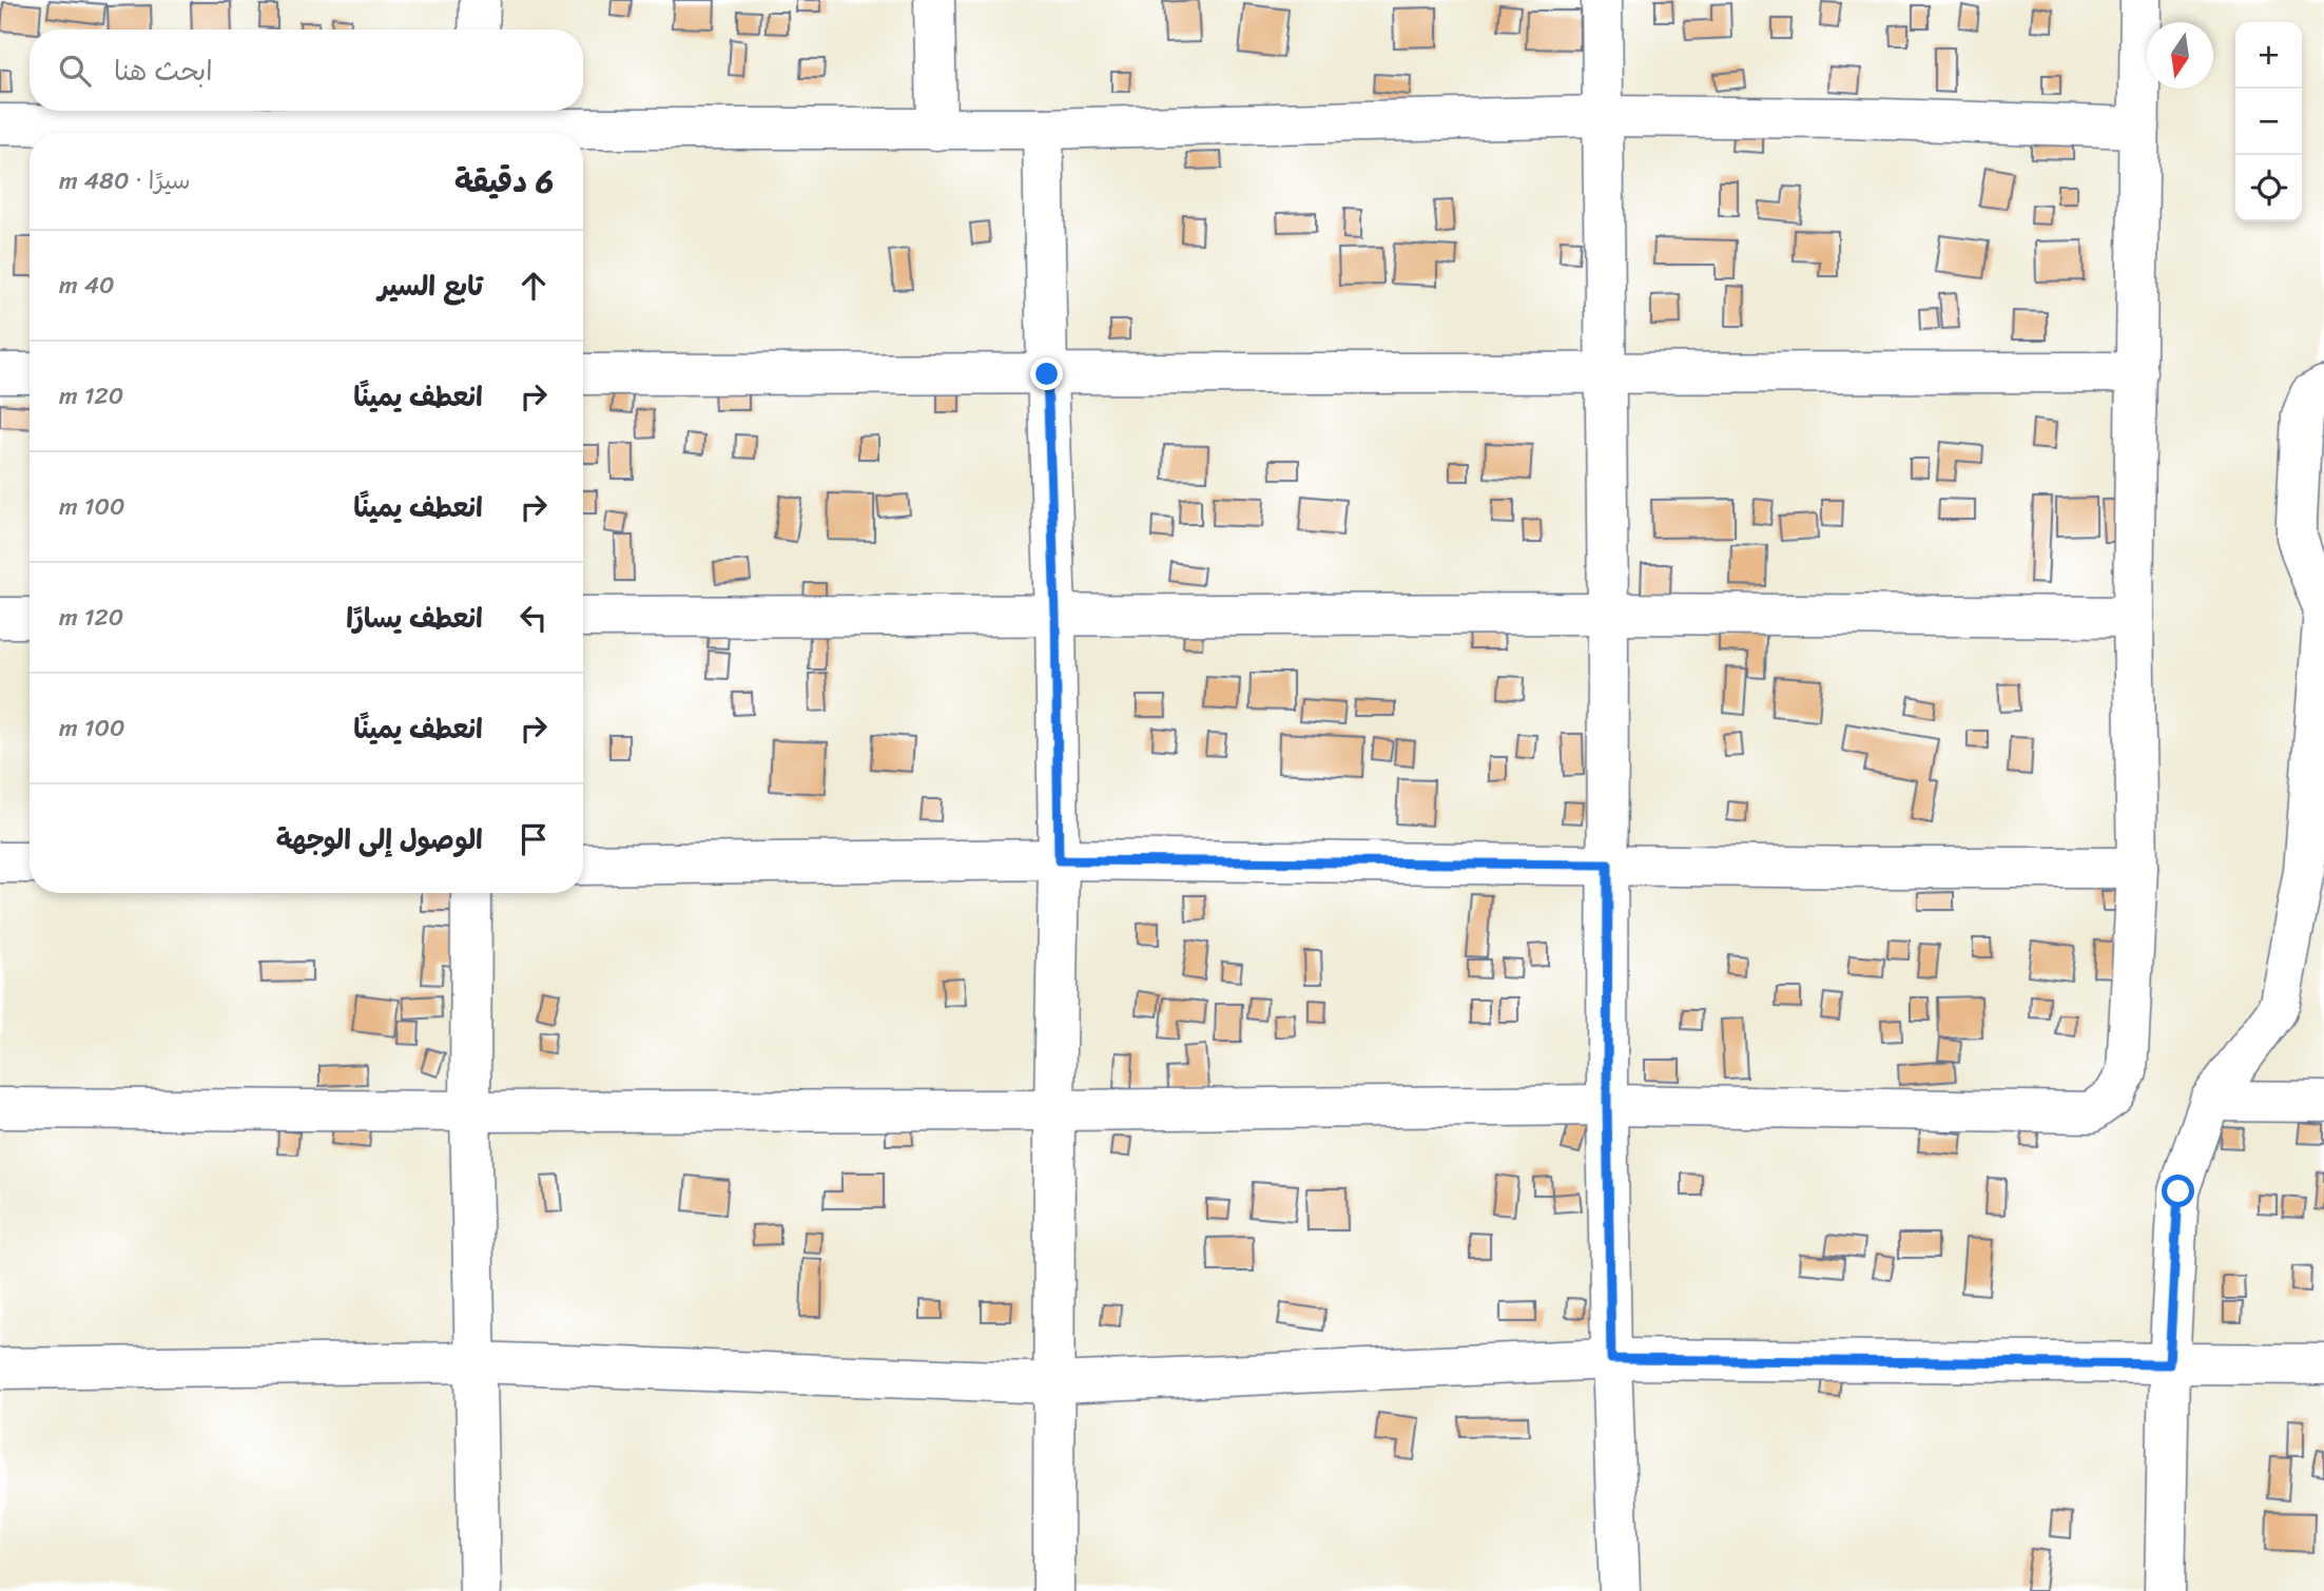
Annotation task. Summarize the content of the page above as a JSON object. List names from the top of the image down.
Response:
{
  "north": "bottom",
  "page": {
    "map_buttons": ["+", "−"],
    "search": "ابحث هنا",
    "heading": ["6 دقيقة", "سيرًا · 480 m"],
    "list": [
      ["تابع السير", "40 m"],
      ["انعطف يمينًا", "120 m"],
      ["انعطف يمينًا", "100 m"],
      ["انعطف يسارًا", "120 m"],
      ["انعطف يمينًا", "100 m"],
      "الوصول إلى الوجهة"
    ]
  }
}
